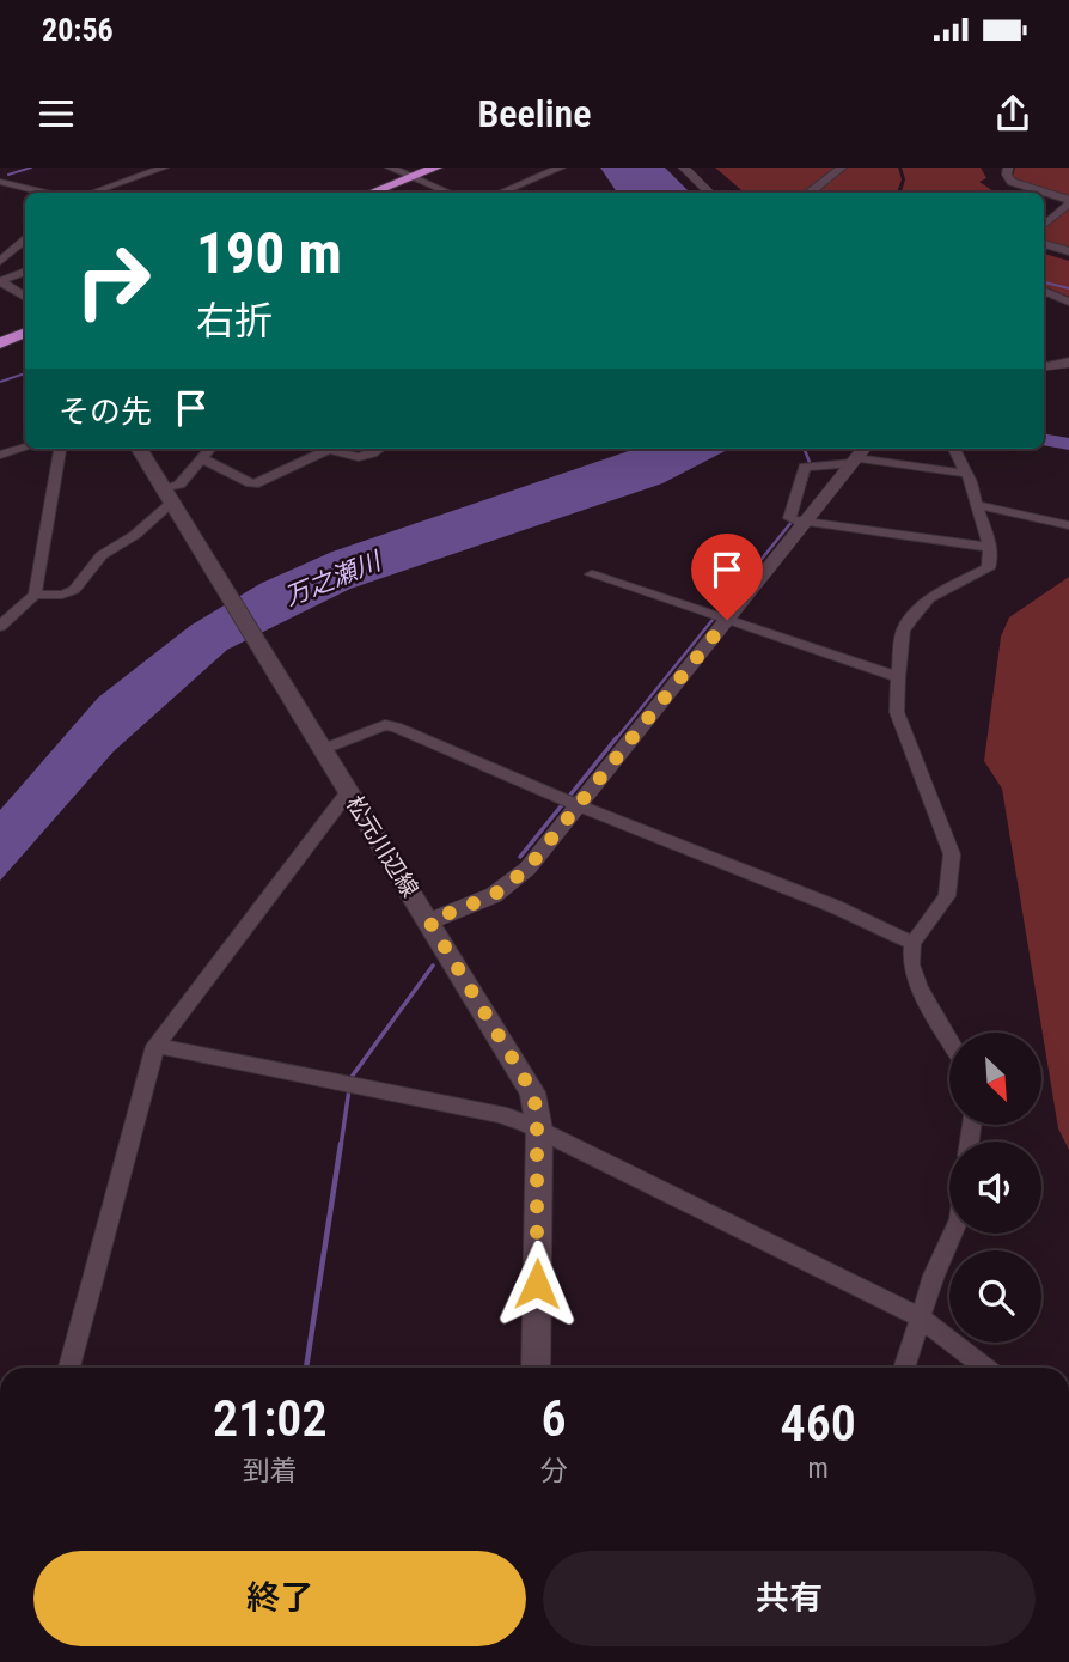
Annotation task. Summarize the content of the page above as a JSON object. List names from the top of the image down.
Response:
{
  "streets": {
    "main road": ["松元川辺線"]
  },
  "water": ["万之瀬川"],
  "north": "bottom right",
  "page": {
    "status": "20:56",
    "header": "Beeline",
    "turn": ["190 m", "右折"],
    "then": "その先",
    "eta": [
      "21:02",
      "到着",
      "6",
      "分",
      "460",
      "m"
    ],
    "buttons": ["終了", "共有"]
  }
}
